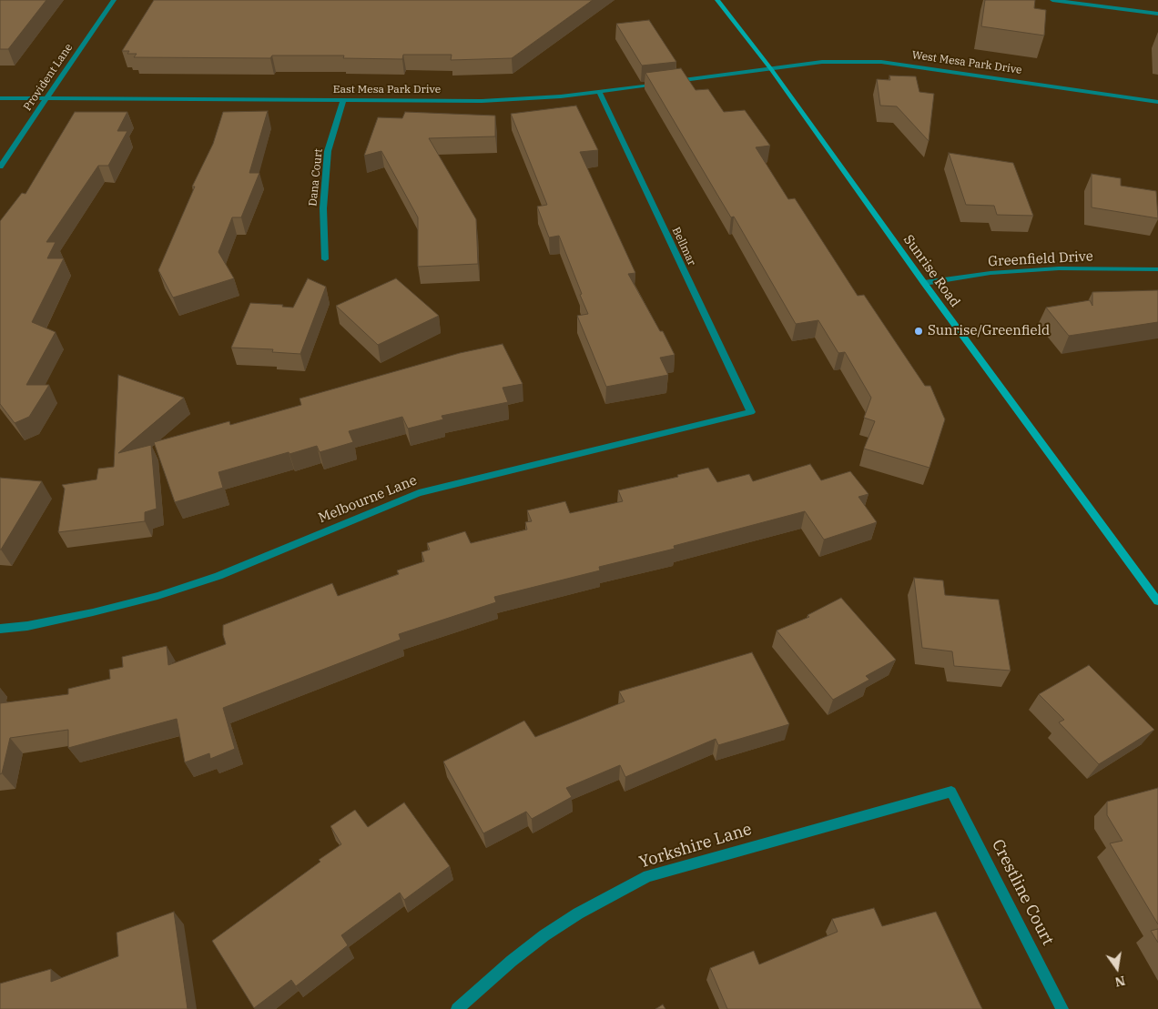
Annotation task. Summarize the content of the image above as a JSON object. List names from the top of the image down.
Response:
{
  "streets": {
    "main road": ["Sunrise Road"],
    "street": [
      "West Mesa Park Drive",
      "Provident Lane",
      "East Mesa Park Drive",
      "Dana Court",
      "Bellmar",
      "Greenfield Drive",
      "Melbourne Lane",
      "Yorkshire Lane",
      "Crestline Court"
    ]
  },
  "crossings": [
    ["West Mesa Park Drive", "Sunrise Road"],
    ["Provident Lane", "East Mesa Park Drive"],
    ["East Mesa Park Drive", "Dana Court"],
    ["East Mesa Park Drive", "Bellmar"],
    ["Bellmar", "Melbourne Lane"],
    ["Greenfield Drive", "Sunrise Road"],
    ["Yorkshire Lane", "Crestline Court"]
  ],
  "places": ["Sunrise/Greenfield"],
  "north": "bottom"
}
